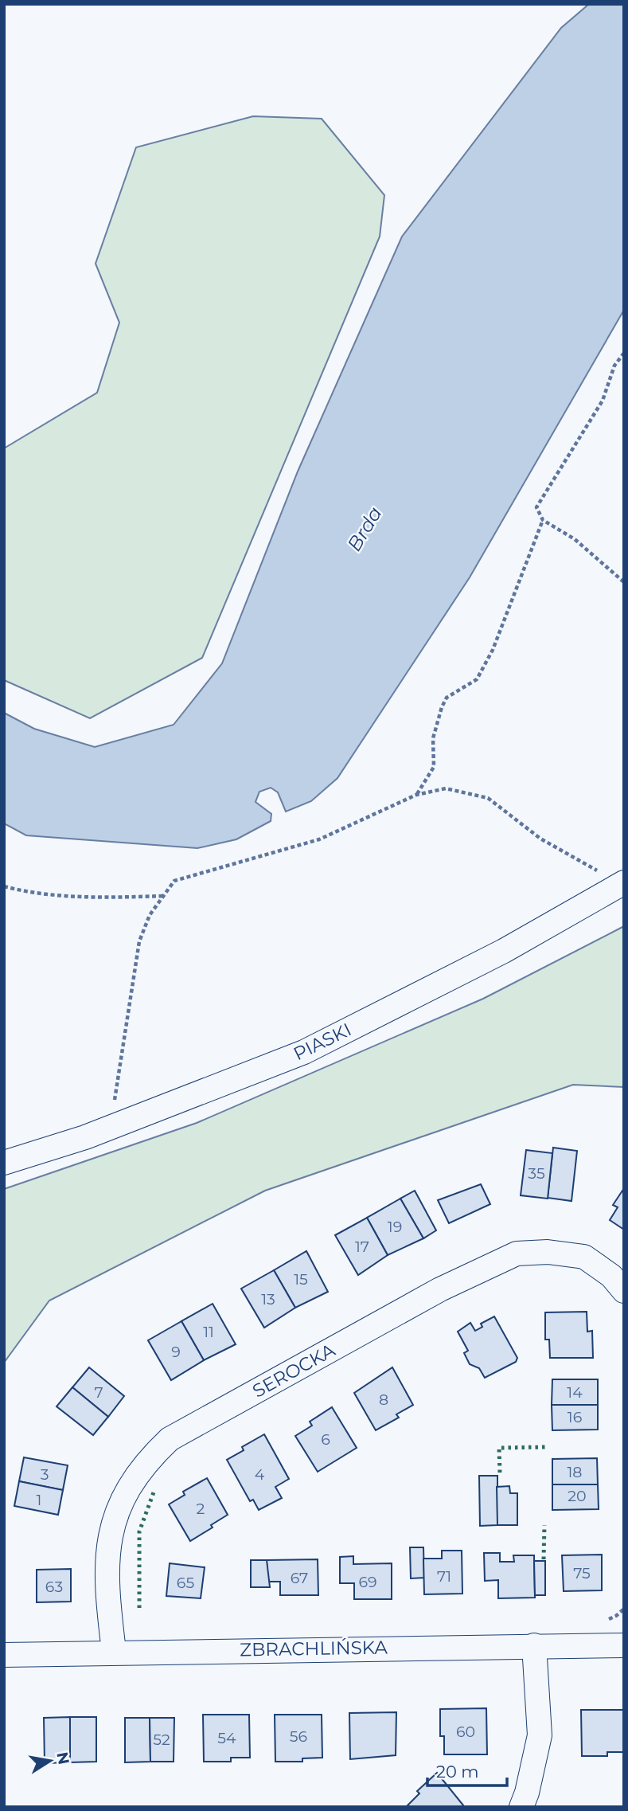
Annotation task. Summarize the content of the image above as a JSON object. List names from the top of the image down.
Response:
{
  "streets": {
    "street": ["PIASKI", "SEROCKA", "ZBRACHLIŃSKA"]
  },
  "crossings": [
    ["SEROCKA", "ZBRACHLIŃSKA"]
  ],
  "water": ["Brda"],
  "house_numbers": [
    "35",
    "19",
    "17",
    "15",
    "13",
    "11",
    "9",
    "7",
    "14",
    "8",
    "16",
    "6",
    "18",
    "3",
    "4",
    "20",
    "1",
    "2",
    "75",
    "71",
    "67",
    "69",
    "65",
    "63",
    "60",
    "56",
    "54",
    "52"
  ],
  "scale_bar": "20 m",
  "north": "right"
}
